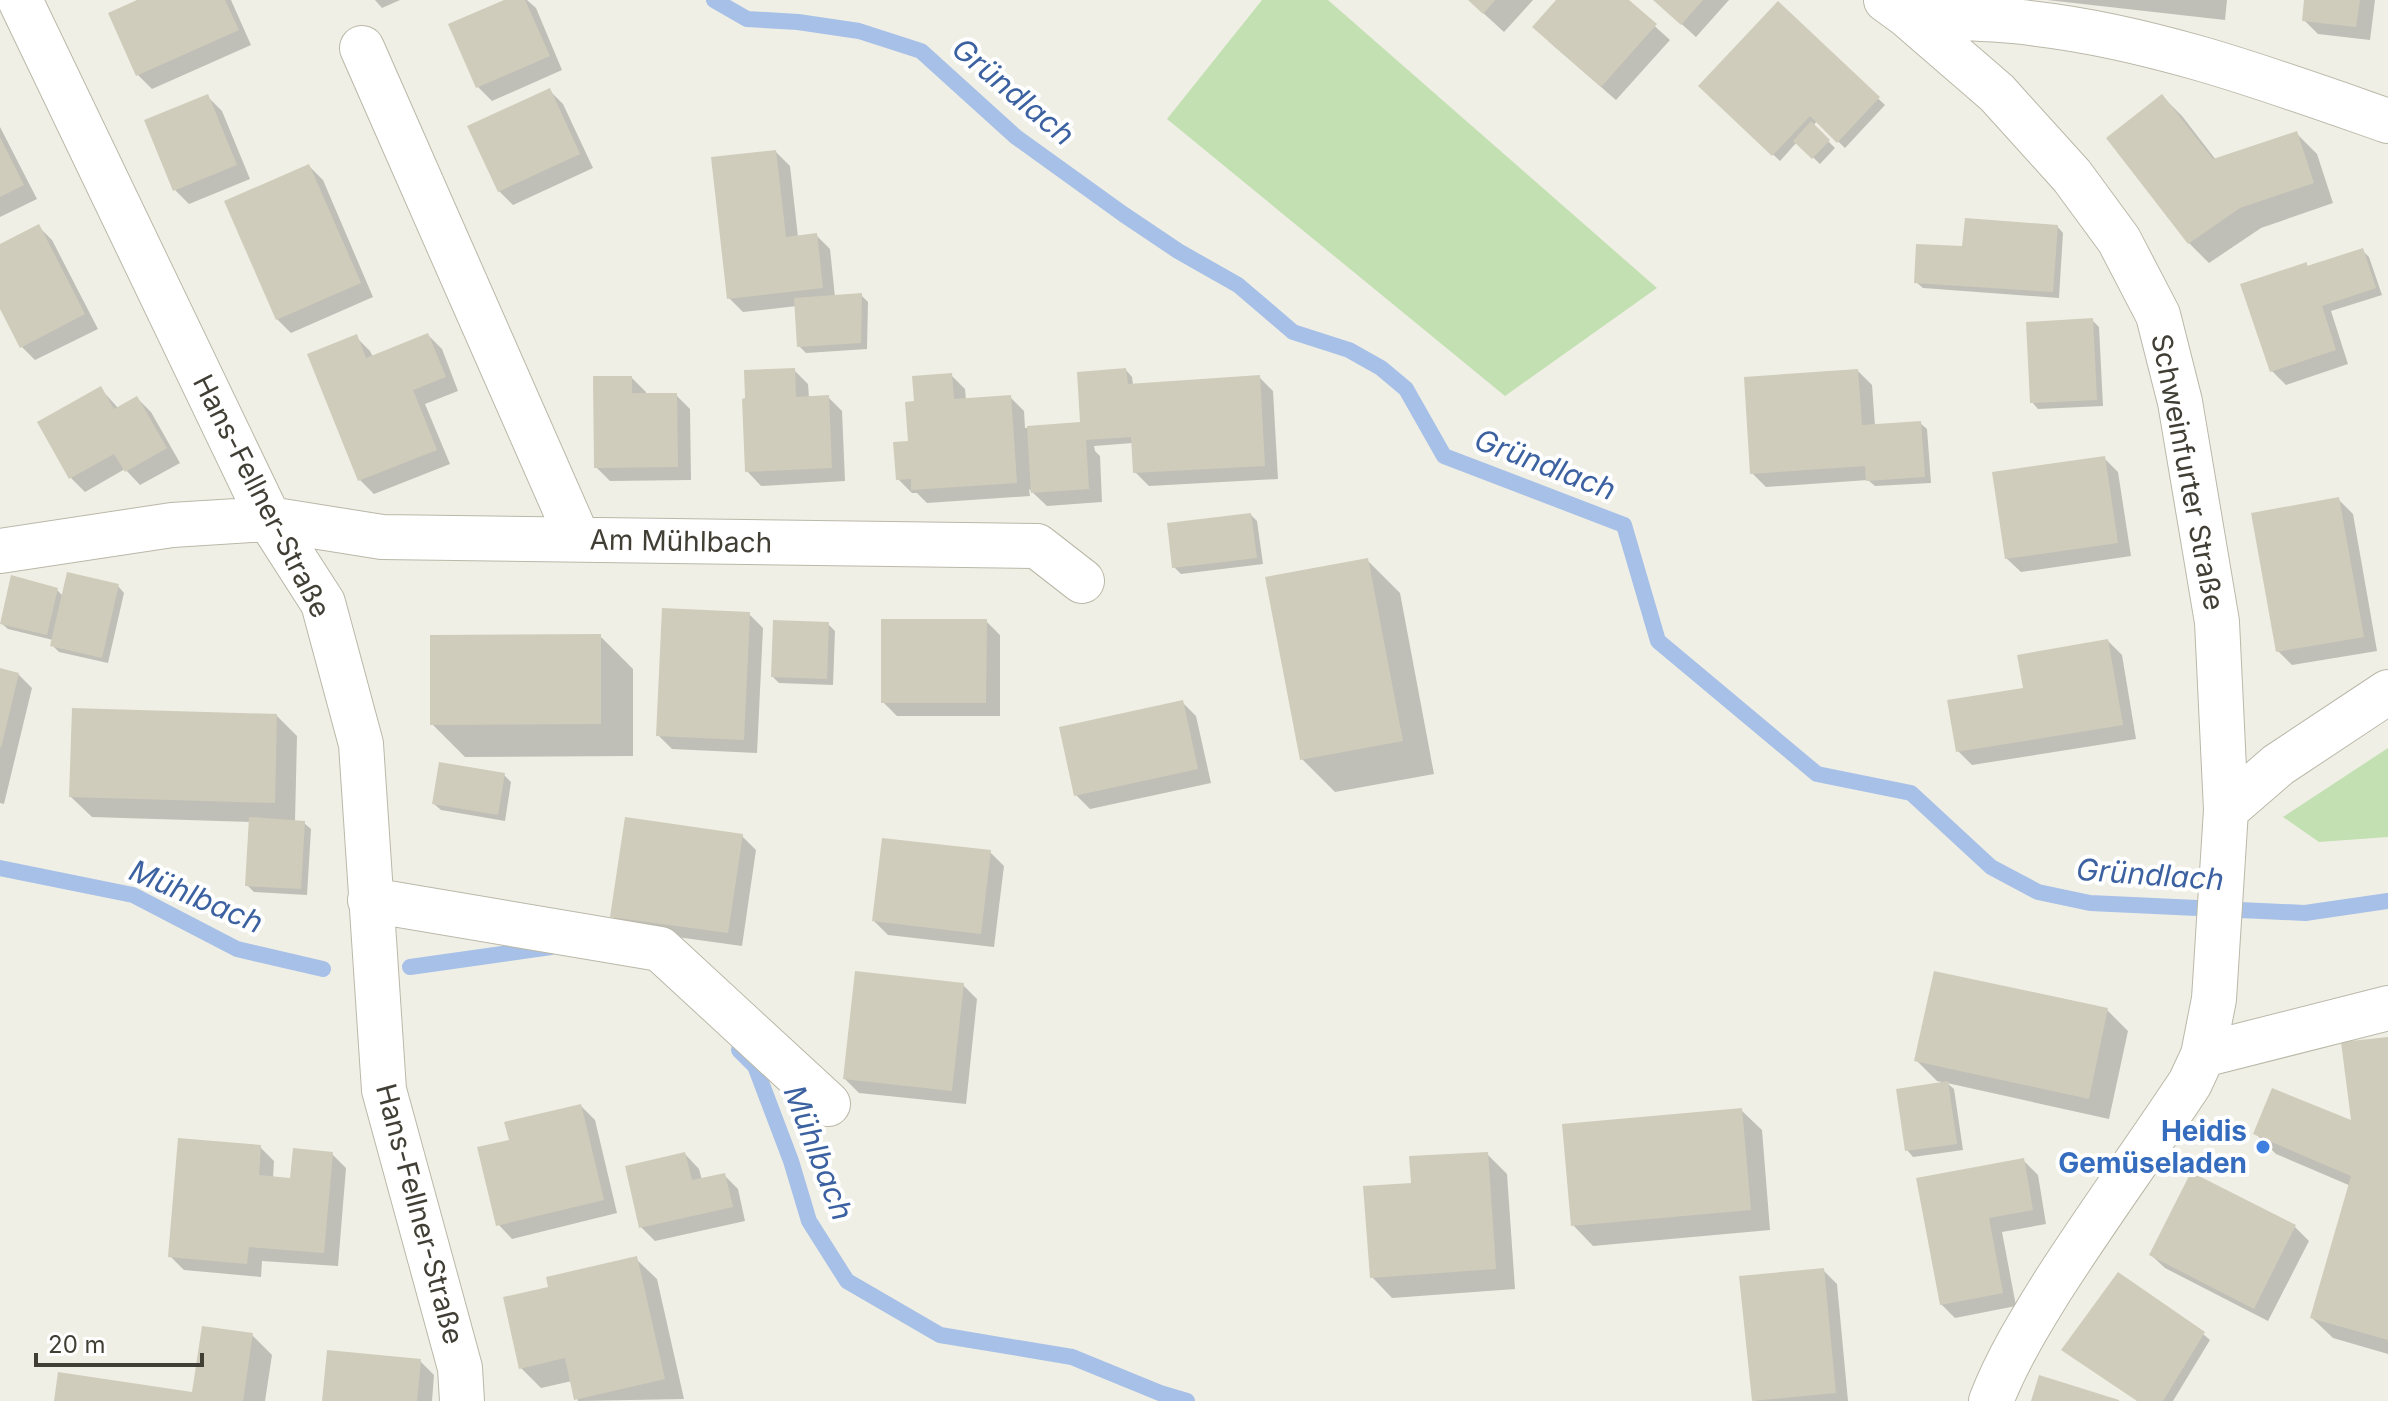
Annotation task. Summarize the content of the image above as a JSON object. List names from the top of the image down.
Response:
{
  "streets": {
    "street": ["Schweinfurter Straße", "Hans-Fellner-Straße", "Am Mühlbach"]
  },
  "crossings": [
    ["Hans-Fellner-Straße", "Am Mühlbach"]
  ],
  "water": ["Gründlach", "Mühlbach"],
  "places": ["Heidis Gemüseladen"],
  "scale_bar": "20 m"
}
